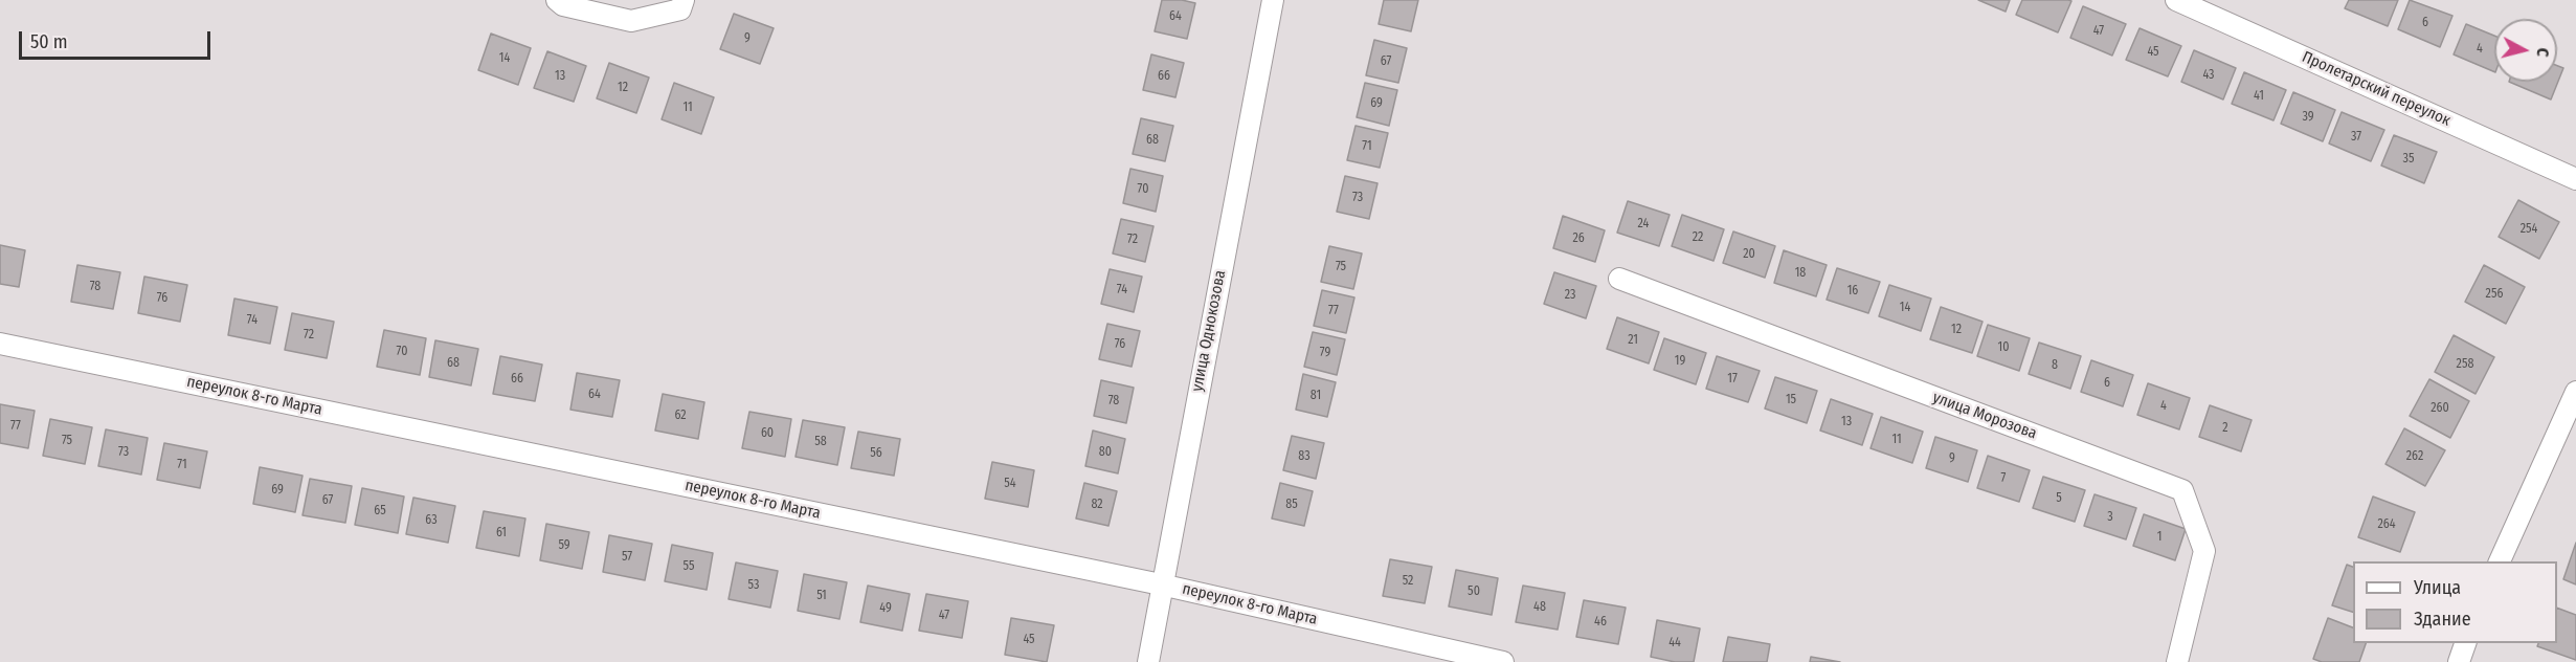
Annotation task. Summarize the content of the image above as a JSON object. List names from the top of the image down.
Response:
{
  "streets": {
    "street": [
      "Пролетарский переулок",
      "улица Однокозова",
      "переулок 8-го Марта",
      "улица Морозова"
    ]
  },
  "crossings": [
    ["улица Однокозова", "переулок 8-го Марта"]
  ],
  "house_numbers": [
    "64",
    "6",
    "47",
    "9",
    "4",
    "45",
    "14",
    "67",
    "43",
    "13",
    "66",
    "12",
    "41",
    "69",
    "11",
    "39",
    "37",
    "68",
    "71",
    "35",
    "70",
    "73",
    "24",
    "254",
    "22",
    "26",
    "72",
    "20",
    "75",
    "18",
    "78",
    "74",
    "16",
    "256",
    "23",
    "76",
    "14",
    "77",
    "74",
    "12",
    "72",
    "21",
    "76",
    "10",
    "70",
    "79",
    "19",
    "68",
    "258",
    "8",
    "66",
    "17",
    "6",
    "64",
    "81",
    "15",
    "78",
    "4",
    "260",
    "62",
    "13",
    "77",
    "2",
    "60",
    "11",
    "75",
    "58",
    "73",
    "80",
    "56",
    "83",
    "262",
    "9",
    "71",
    "7",
    "54",
    "69",
    "5",
    "67",
    "82",
    "85",
    "65",
    "3",
    "63",
    "264",
    "61",
    "1",
    "59",
    "57",
    "55",
    "52",
    "53",
    "50",
    "51",
    "48",
    "49",
    "47",
    "46",
    "45",
    "44"
  ],
  "legend": ["Улица", "Здание"],
  "scale_bar": "50 m",
  "north": "right"
}
